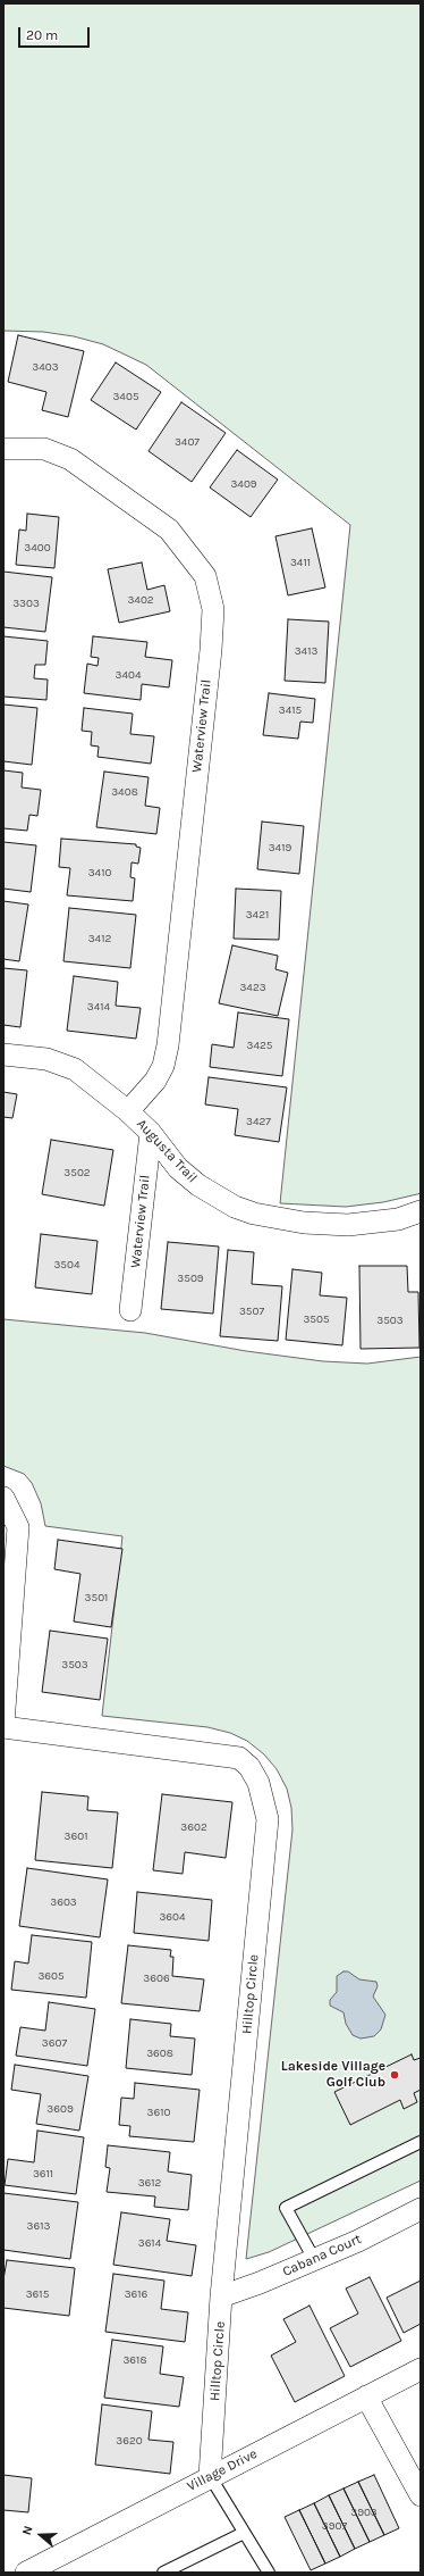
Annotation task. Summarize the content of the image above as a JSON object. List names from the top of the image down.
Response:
{
  "streets": {
    "street": [
      "Waterview Trail",
      "Augusta Trail",
      "Hilltop Circle",
      "Cabana Court",
      "Village Drive"
    ]
  },
  "crossings": [
    ["Waterview Trail", "Augusta Trail"],
    ["Hilltop Circle", "Cabana Court"],
    ["Hilltop Circle", "Village Drive"]
  ],
  "places": ["Lakeside Village Golf Club"],
  "house_numbers": [
    "3403",
    "3405",
    "3407",
    "3409",
    "3400",
    "3411",
    "3402",
    "3303",
    "3413",
    "3404",
    "3415",
    "3408",
    "3419",
    "3410",
    "3421",
    "3412",
    "3423",
    "3414",
    "3425",
    "3427",
    "3502",
    "3504",
    "3509",
    "3507",
    "3505",
    "3503",
    "3501",
    "3503",
    "3602",
    "3601",
    "3603",
    "3604",
    "3605",
    "3606",
    "3607",
    "3608",
    "3609",
    "3610",
    "3611",
    "3612",
    "3613",
    "3614",
    "3615",
    "3616",
    "3618",
    "3620",
    "3903",
    "3907"
  ],
  "scale_bar": "20 m",
  "north": "left"
}
